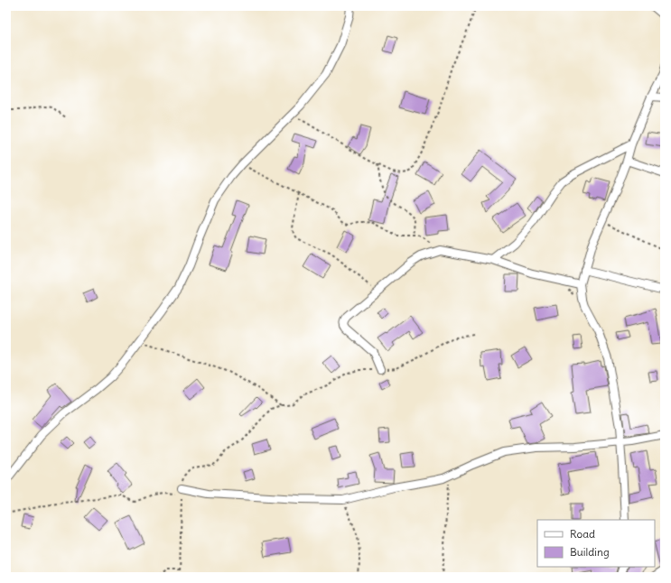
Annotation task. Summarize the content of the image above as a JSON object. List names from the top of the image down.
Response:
{
  "legend": ["Road", "Building"]
}
